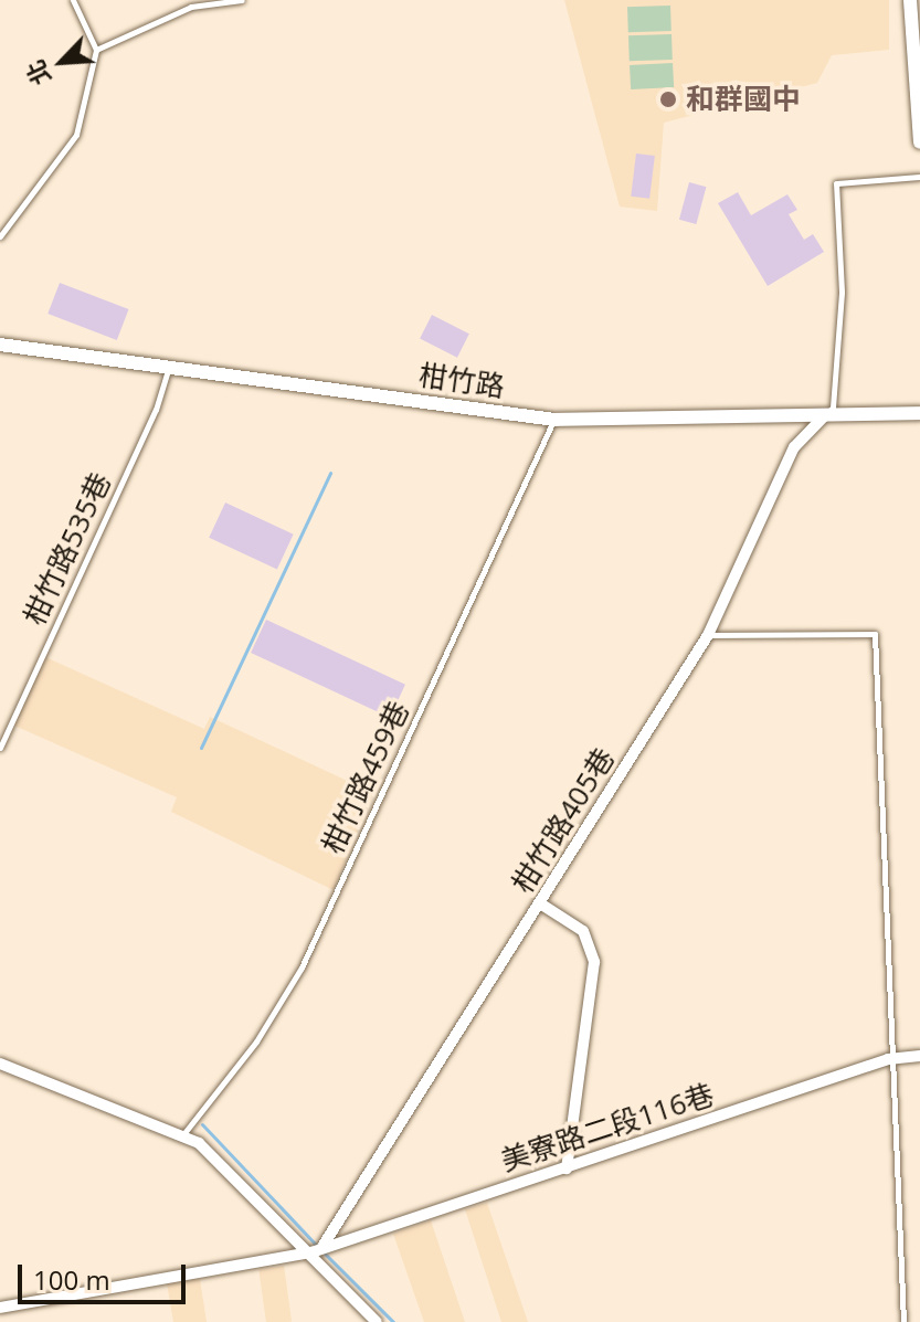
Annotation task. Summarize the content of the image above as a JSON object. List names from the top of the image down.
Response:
{
  "streets": {
    "street": ["柑竹路", "柑竹路405巷", "美寮路二段116巷"],
    "lane": ["柑竹路535巷", "柑竹路459巷"]
  },
  "crossings": [
    ["柑竹路", "柑竹路535巷"],
    ["柑竹路", "柑竹路459巷"],
    ["柑竹路", "柑竹路405巷"],
    ["柑竹路405巷", "美寮路二段116巷"]
  ],
  "places": ["和群國中"],
  "scale_bar": "100 m",
  "north": "bottom left"
}
